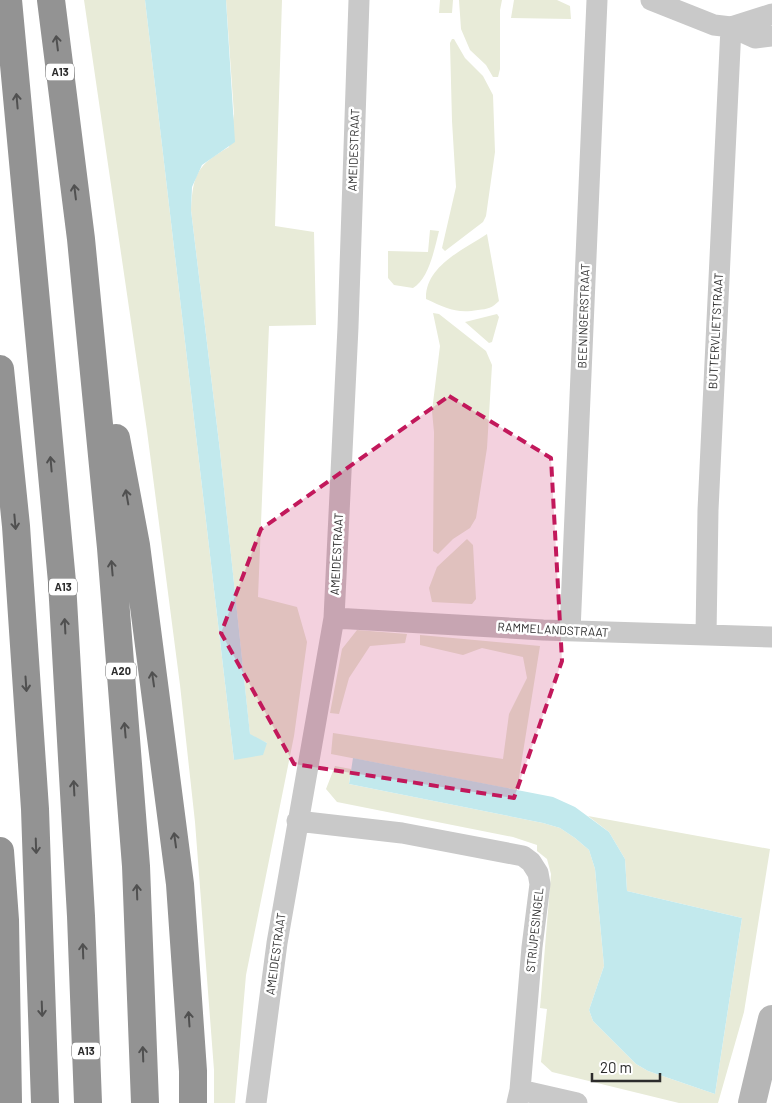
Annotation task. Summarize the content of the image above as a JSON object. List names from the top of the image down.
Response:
{
  "streets": {
    "highway": ["A13", "A20"],
    "street": [
      "AMEIDESTRAAT",
      "BEENINGERSTRAAT",
      "BUTTERVLIETSTRAAT",
      "RAMMELANDSTRAAT",
      "STRIJPESINGEL"
    ]
  },
  "crossings": [
    ["A13", "A20"],
    ["AMEIDESTRAAT", "RAMMELANDSTRAAT"],
    ["AMEIDESTRAAT", "STRIJPESINGEL"],
    ["BEENINGERSTRAAT", "RAMMELANDSTRAAT"],
    ["BUTTERVLIETSTRAAT", "RAMMELANDSTRAAT"]
  ],
  "scale_bar": "20 m"
}
